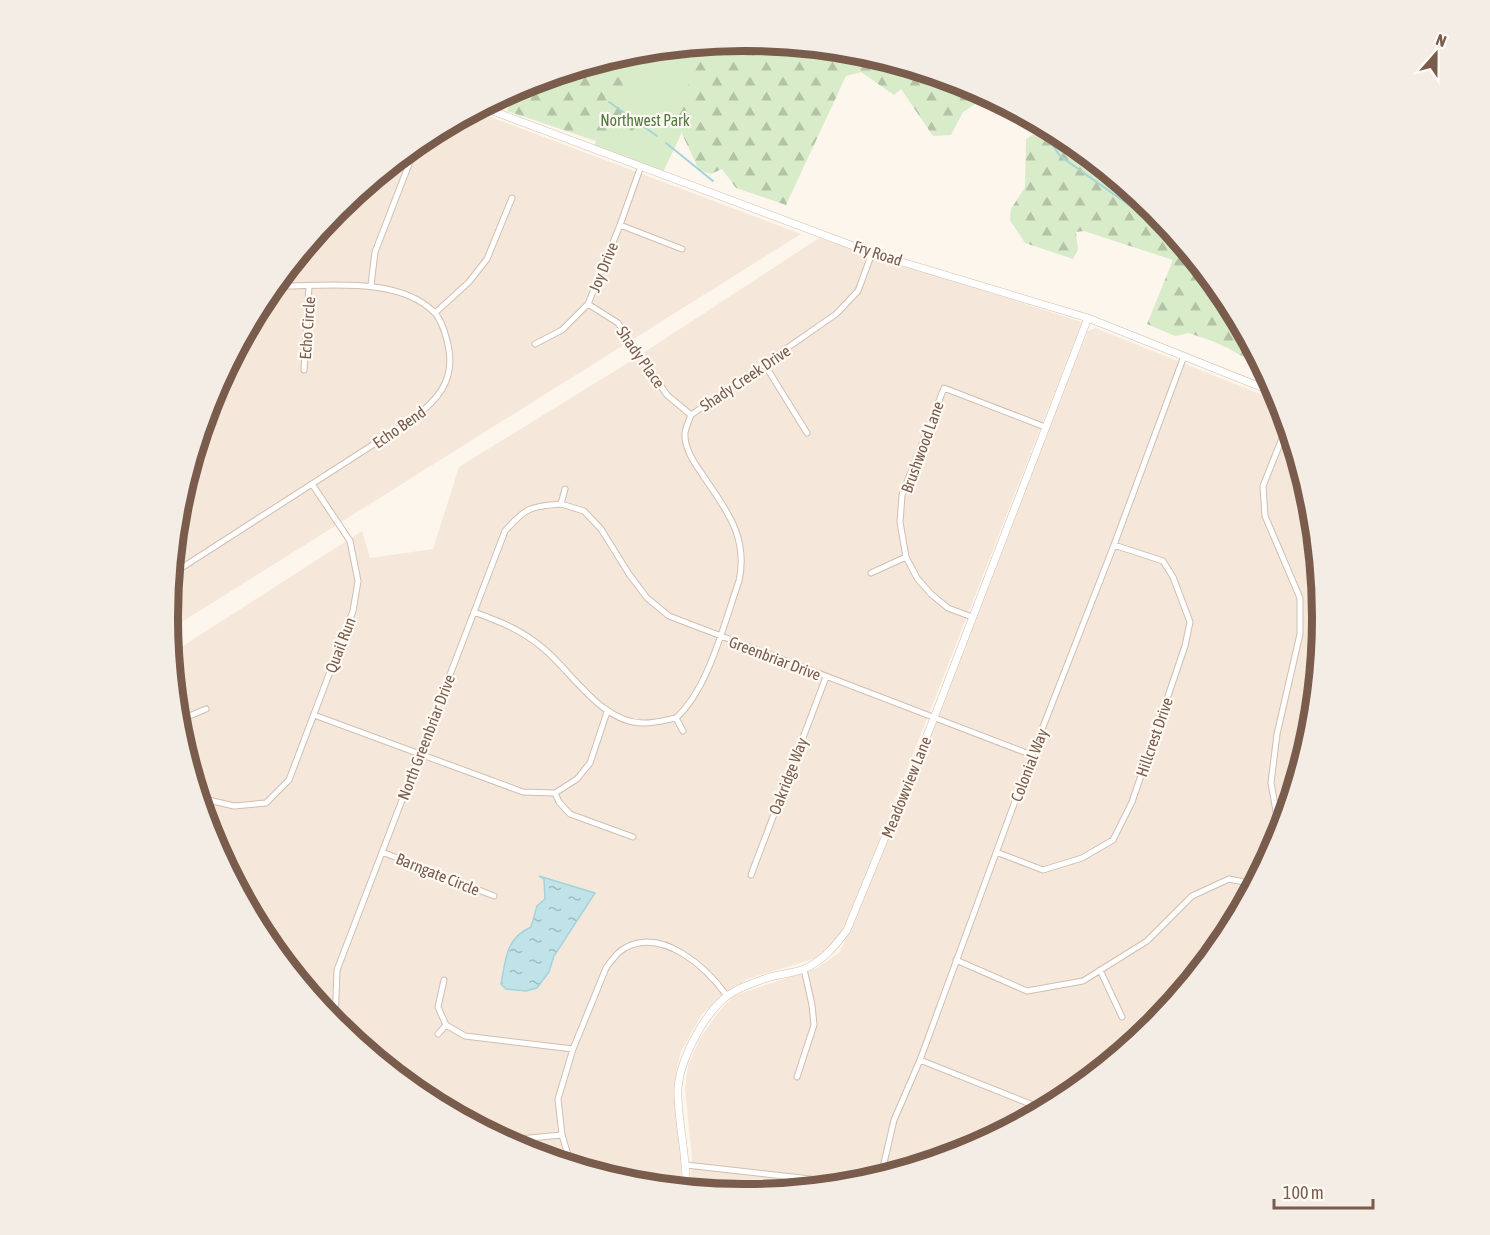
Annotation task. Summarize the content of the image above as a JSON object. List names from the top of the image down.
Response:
{
  "streets": {
    "street": [
      "Fry Road",
      "Joy Drive",
      "Echo Circle",
      "Shady Place",
      "Shady Creek Drive",
      "Echo Bend",
      "Brushwood Lane",
      "Quail Run",
      "Greenbriar Drive",
      "North Greenbriar Drive",
      "Hillcrest Drive",
      "Colonial Way",
      "Oakridge Way",
      "Meadowview Lane",
      "Barngate Circle"
    ]
  },
  "crossings": [
    ["Fry Road", "Joy Drive"],
    ["Fry Road", "Shady Creek Drive"],
    ["Fry Road", "Colonial Way"],
    ["Fry Road", "Meadowview Lane"],
    ["Joy Drive", "Shady Place"],
    ["Shady Place", "Shady Creek Drive"],
    ["Shady Creek Drive", "Greenbriar Drive"],
    ["Echo Bend", "Quail Run"],
    ["Brushwood Lane", "Meadowview Lane"],
    ["Greenbriar Drive", "North Greenbriar Drive"],
    ["Greenbriar Drive", "Colonial Way"],
    ["Greenbriar Drive", "Oakridge Way"],
    ["Greenbriar Drive", "Meadowview Lane"],
    ["North Greenbriar Drive", "Barngate Circle"],
    ["Hillcrest Drive", "Colonial Way"]
  ],
  "parks": ["Northwest Park"],
  "scale_bar": "100 m",
  "north": "top"
}
